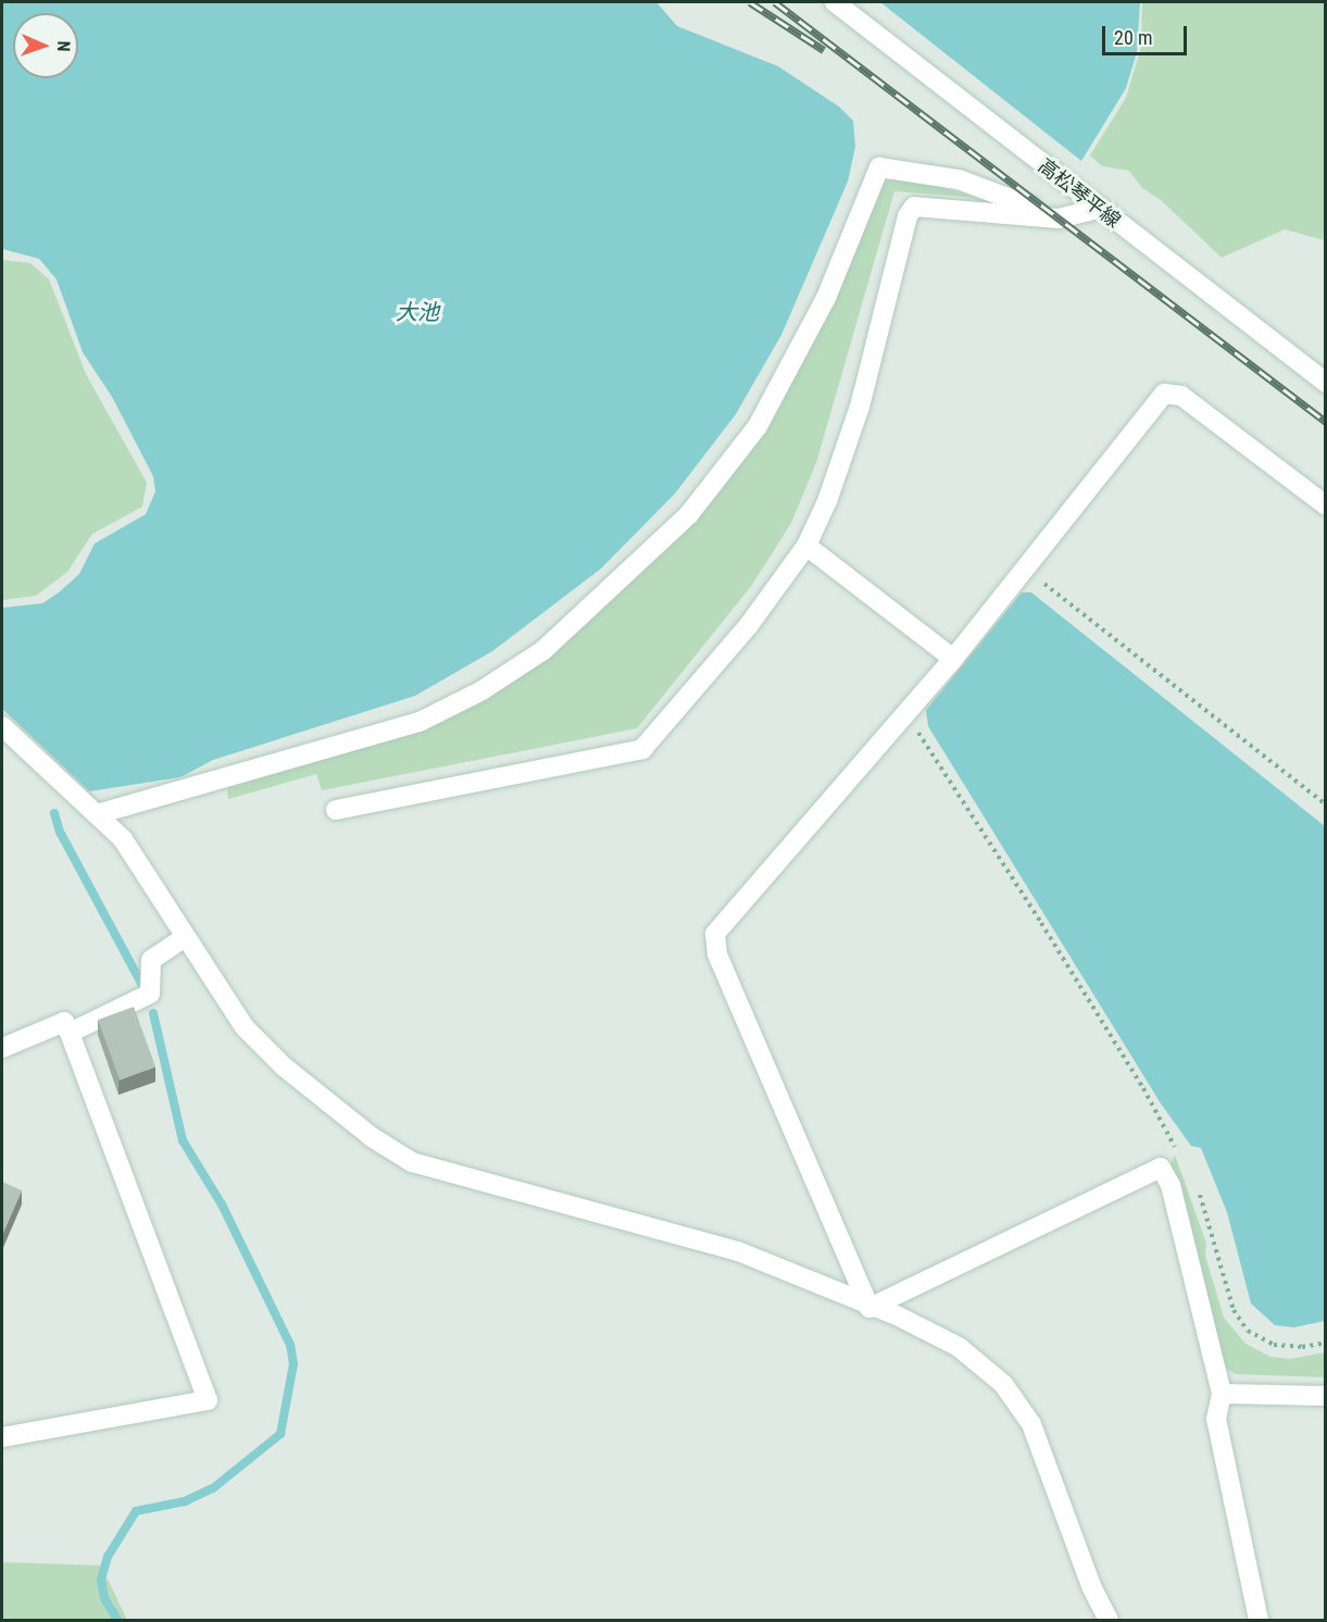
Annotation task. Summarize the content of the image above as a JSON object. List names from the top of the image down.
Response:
{
  "streets": {
    "street": ["高松琴平線"]
  },
  "water": ["大池"],
  "scale_bar": "20 m",
  "north": "right"
}
